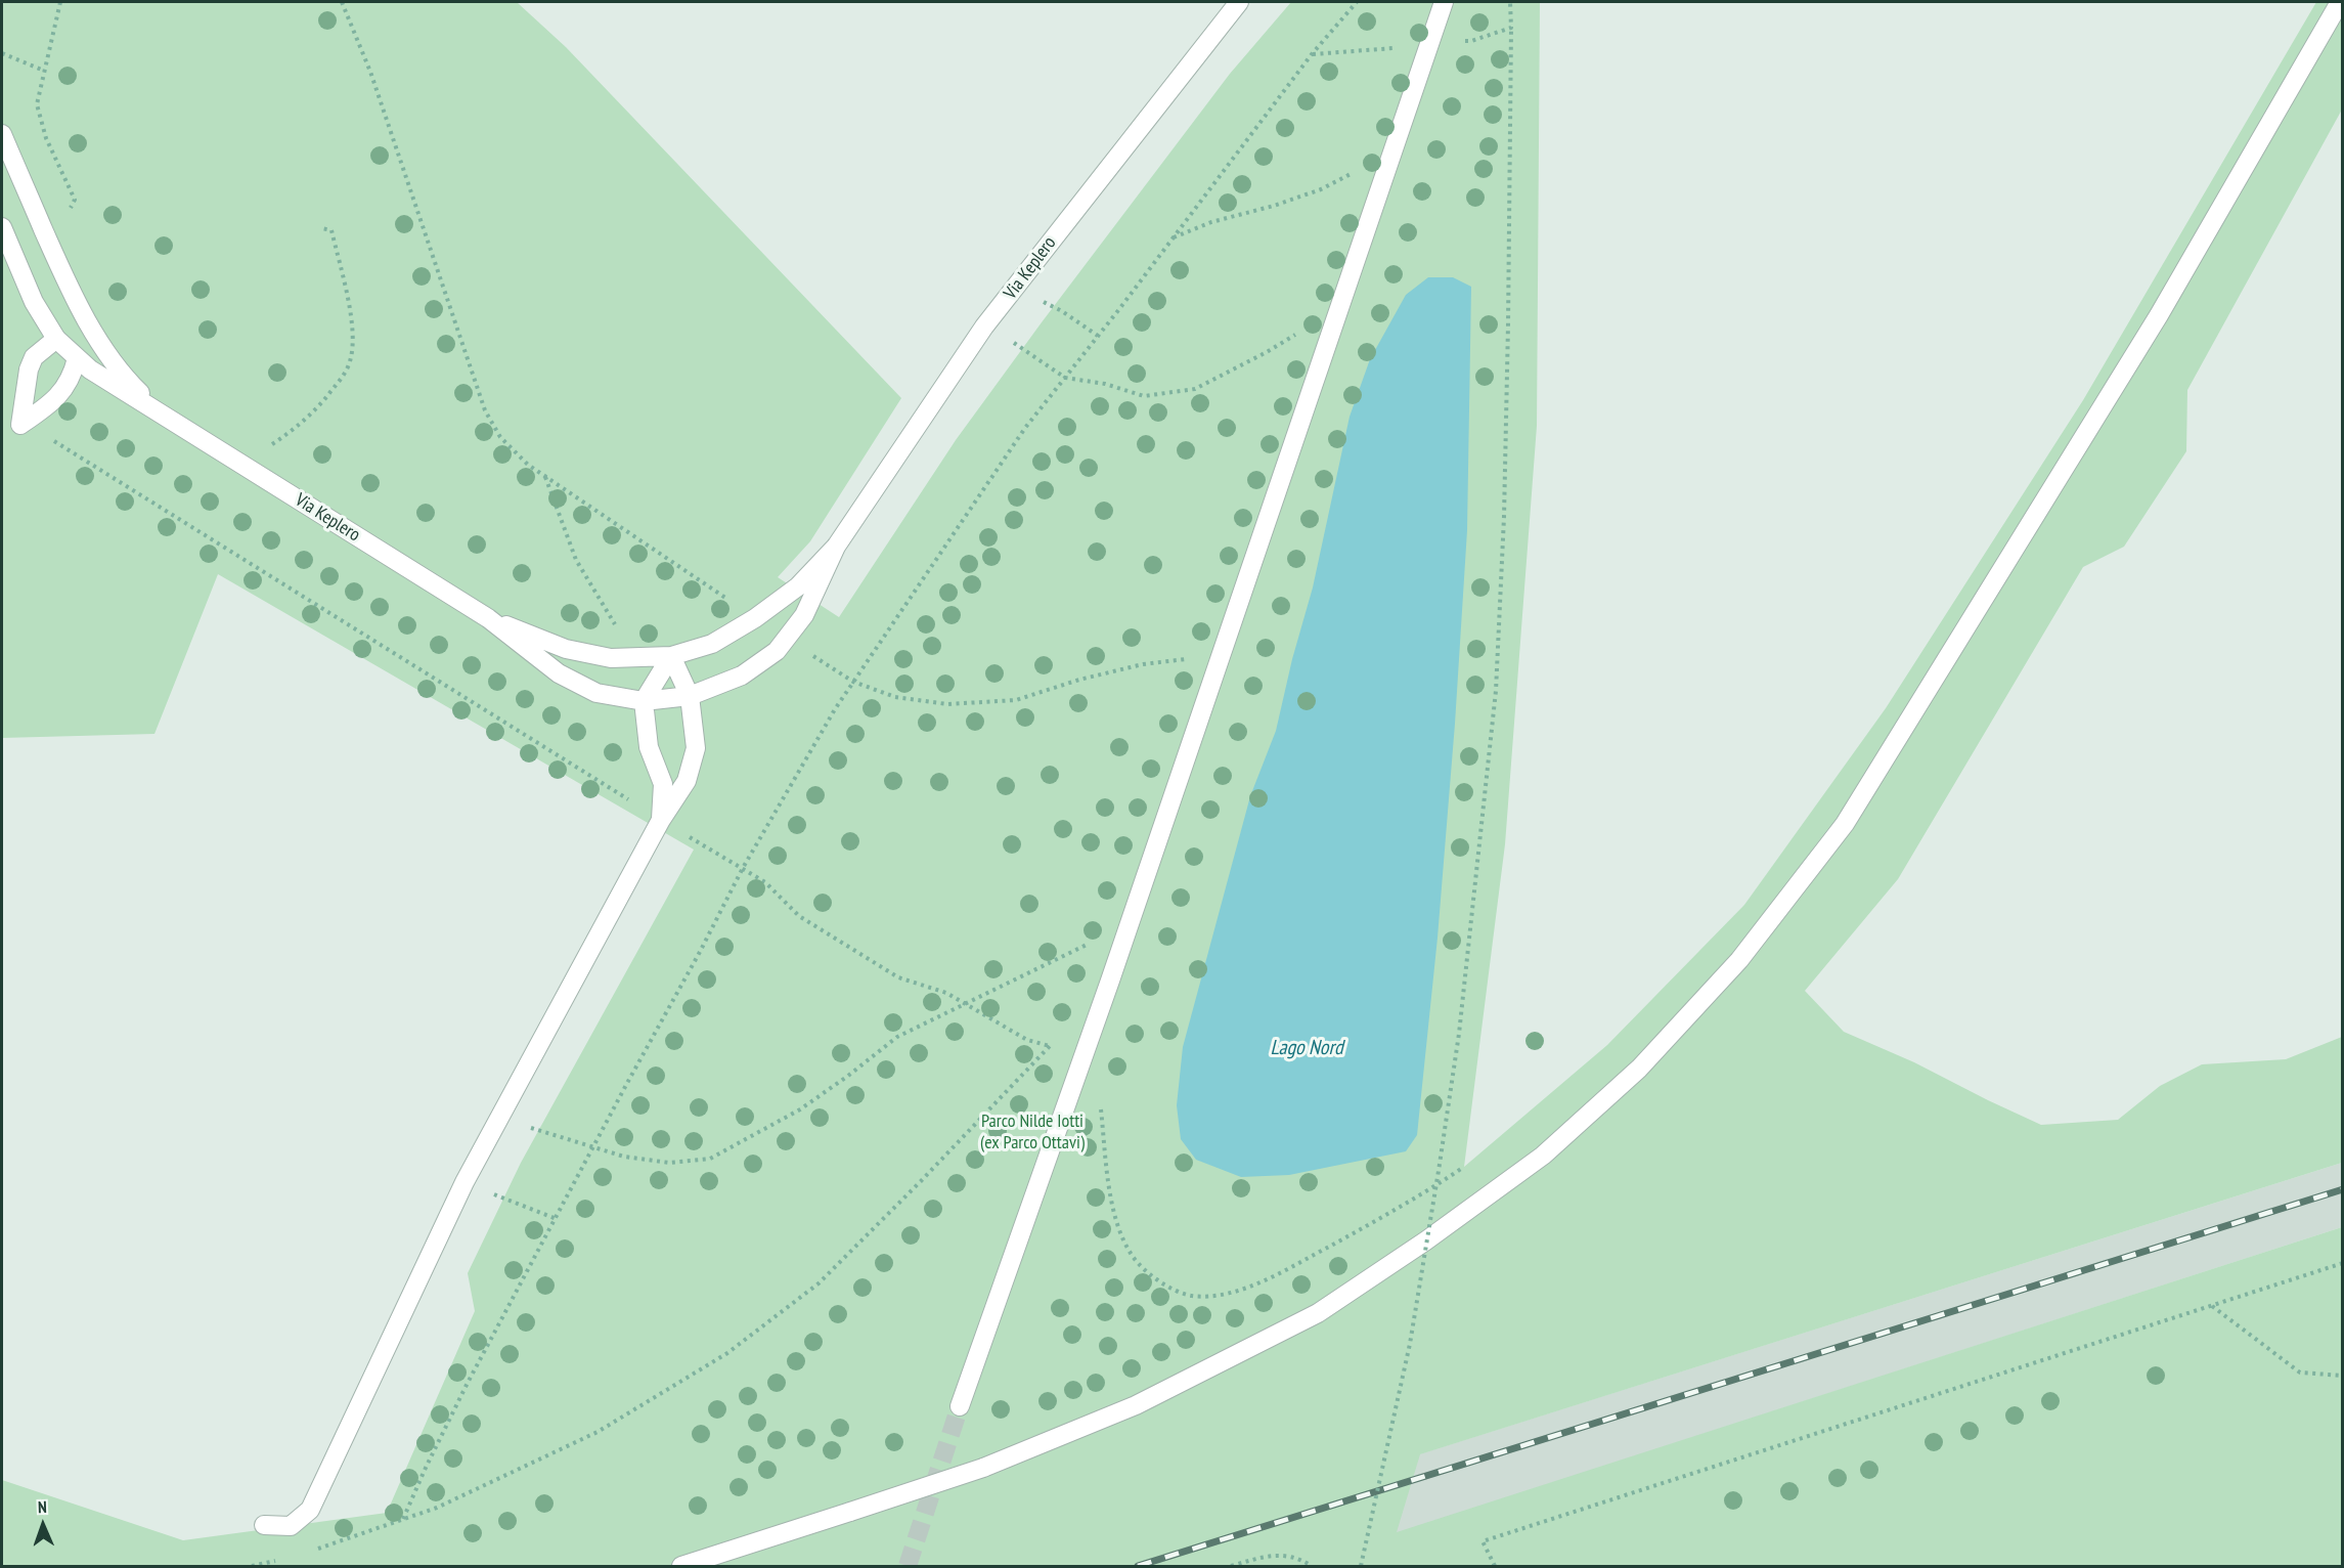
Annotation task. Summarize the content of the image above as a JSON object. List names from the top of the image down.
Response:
{
  "streets": {
    "street": ["Via Keplero"]
  },
  "water": ["Lago Nord"],
  "parks": ["Parco Nilde Iotti (ex Parco Ottavi)"],
  "north": "top"
}
